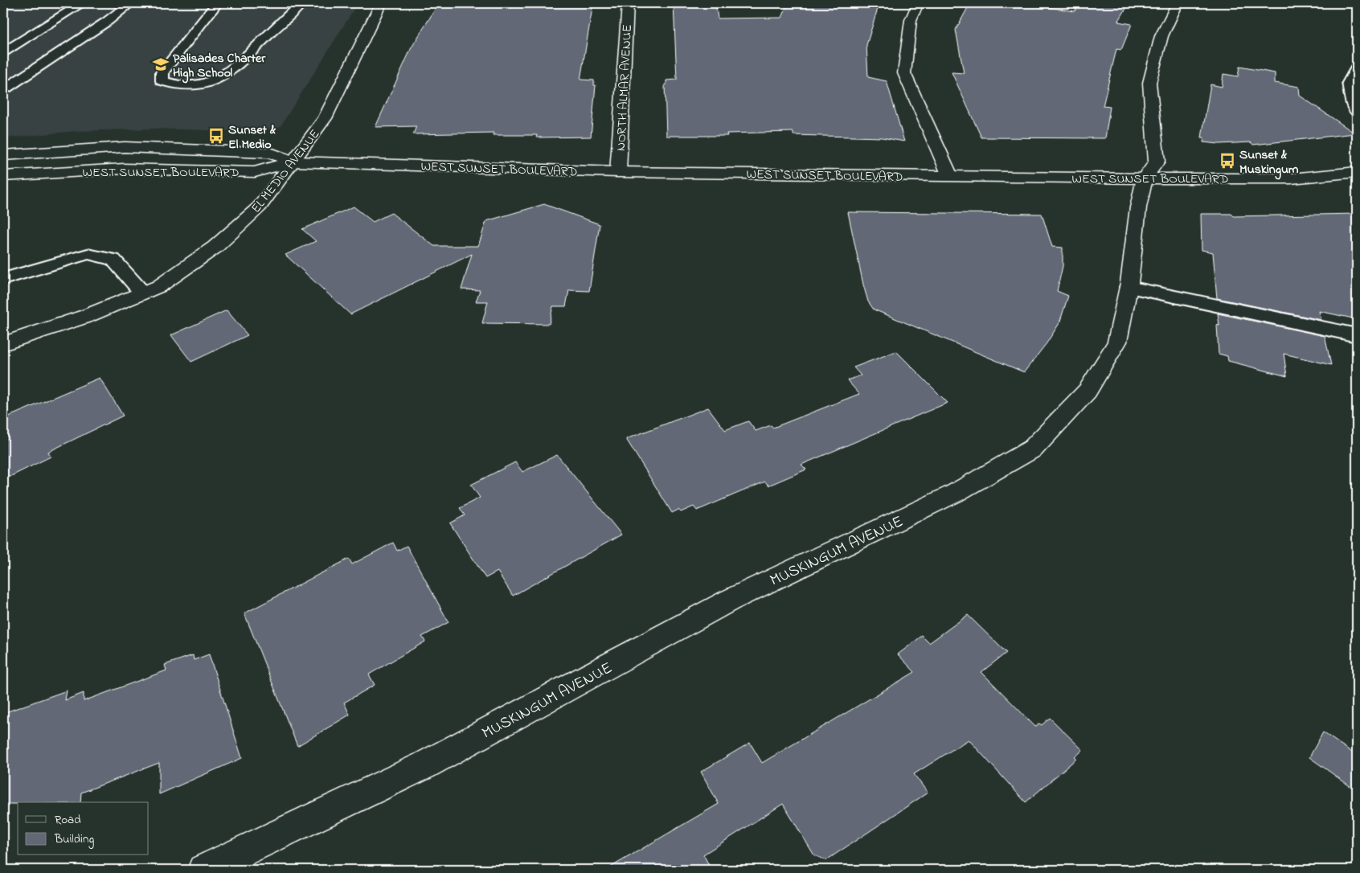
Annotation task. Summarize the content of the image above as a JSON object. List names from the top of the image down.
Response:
{
  "streets": {
    "street": [
      "NORTH ALMAR AVENUE",
      "WEST SUNSET BOULEVARD",
      "EL MEDIO AVENUE",
      "MUSKINGUM AVENUE"
    ]
  },
  "crossings": [
    ["NORTH ALMAR AVENUE", "WEST SUNSET BOULEVARD"],
    ["WEST SUNSET BOULEVARD", "EL MEDIO AVENUE"],
    ["WEST SUNSET BOULEVARD", "MUSKINGUM AVENUE"]
  ],
  "places": {
    "school or university": ["Palisades Charter High School"],
    "bus stop": ["Sunset & El Medio", "Sunset & Muskingum"]
  },
  "legend": ["Road", "Building"]
}
